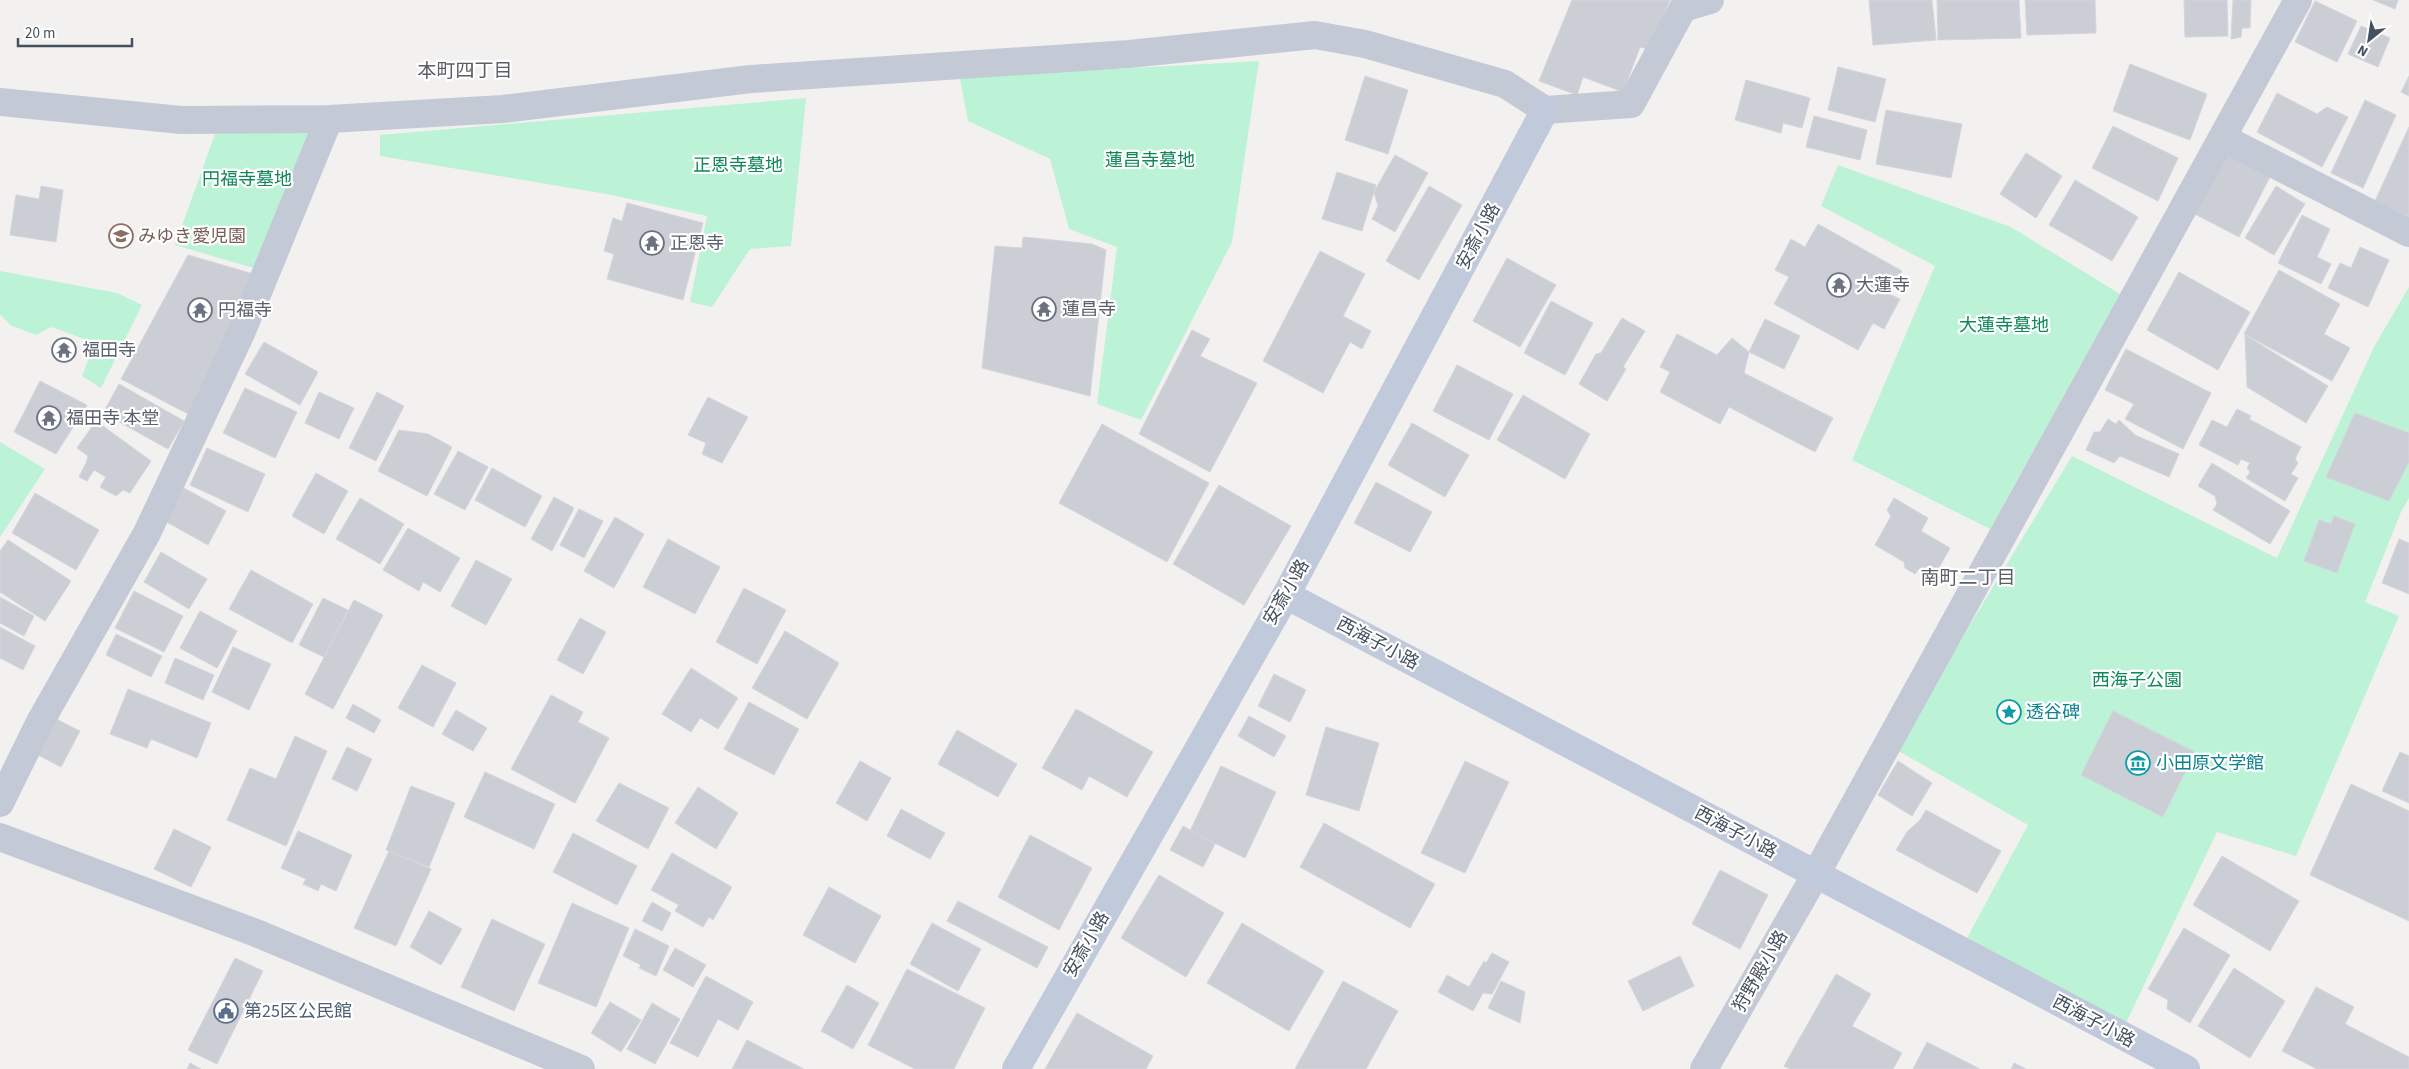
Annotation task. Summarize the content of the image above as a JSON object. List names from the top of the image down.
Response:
{
  "streets": {
    "street": ["安斎小路", "西海子小路", "狩野殿小路"]
  },
  "crossings": [
    ["安斎小路", "西海子小路"],
    ["西海子小路", "狩野殿小路"]
  ],
  "districts": ["本町四丁目", "南町二丁目"],
  "parks": [
    "蓮昌寺墓地",
    "正恩寺墓地",
    "円福寺墓地",
    "大蓮寺墓地",
    "西海子公園"
  ],
  "places": {
    "school or university": ["みゆき愛児園"],
    "temple": [
      "正恩寺",
      "大蓮寺",
      "蓮昌寺",
      "円福寺",
      "福田寺",
      "福田寺 本堂"
    ],
    "place": ["透谷碑"],
    "museum": ["小田原文学館"],
    "public building": ["第25区公民館"]
  },
  "scale_bar": "20 m",
  "north": "bottom left"
}
